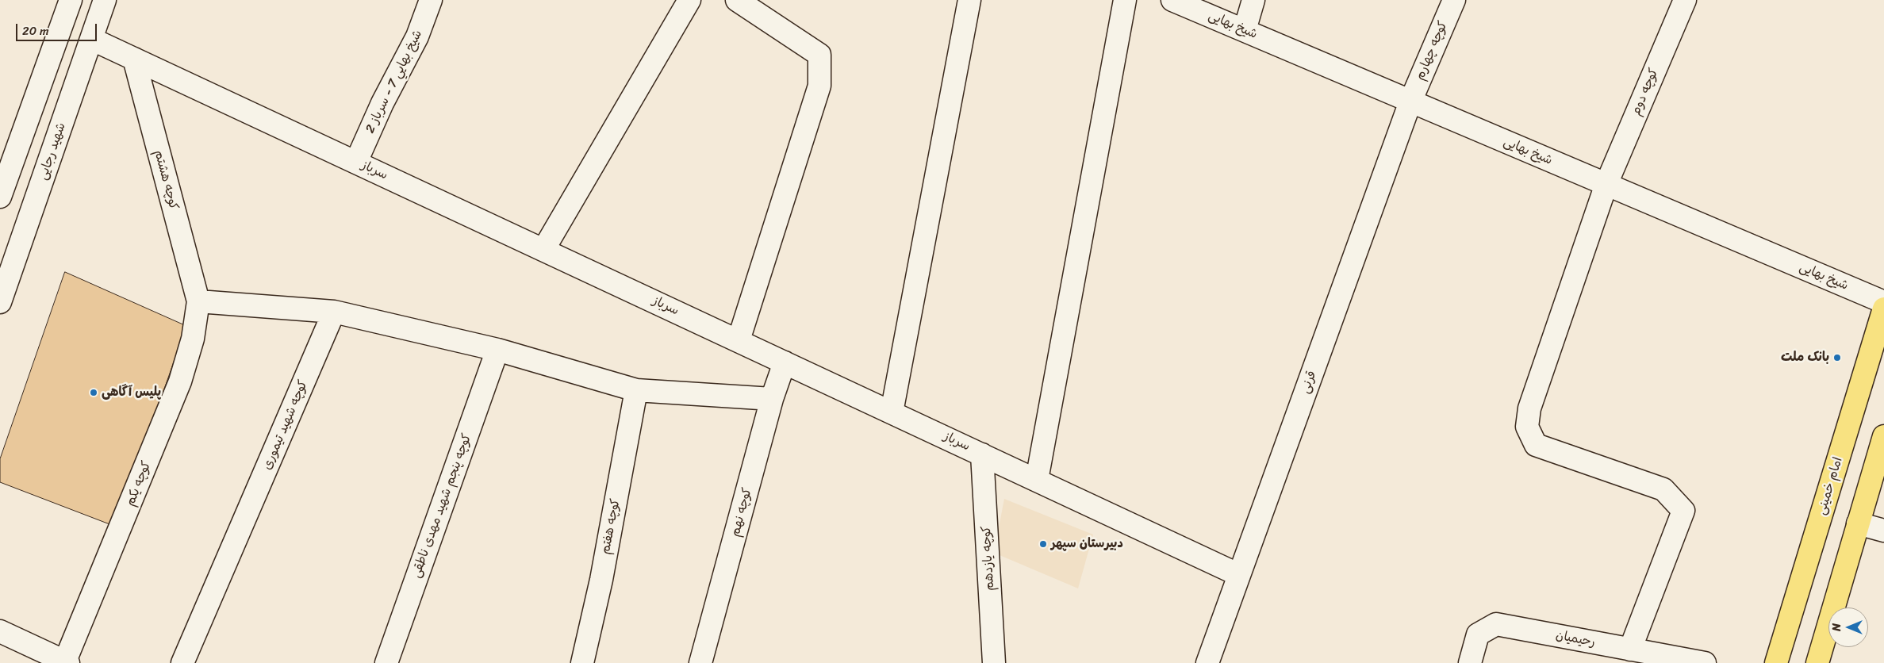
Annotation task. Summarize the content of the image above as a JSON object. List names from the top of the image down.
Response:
{
  "streets": {
    "main road": ["امام خمینی"],
    "street": [
      "شیخ بهایی",
      "کوچه چهارم",
      "شيخ بهايي 7 - سرباز 2",
      "کوچه دوم",
      "شهید رجایی",
      "سرباز",
      "کوچه هشتم",
      "قرنی",
      "کوچه شهید تیموری",
      "کوچه یکم",
      "کوچه پنجم شهید مهدی ناطقی",
      "کوچه نهم",
      "کوچه هفتم",
      "کوچه یازدهم",
      "رحیمیان"
    ]
  },
  "crossings": [
    ["شیخ بهایی", "کوچه چهارم"],
    ["شیخ بهایی", "کوچه دوم"],
    ["شیخ بهایی", "قرنی"],
    ["کوچه چهارم", "قرنی"],
    ["شيخ بهايي 7 - سرباز 2", "سرباز"],
    ["کوچه دوم", "رحیمیان"],
    ["شهید رجایی", "سرباز"],
    ["سرباز", "کوچه هشتم"],
    ["سرباز", "قرنی"],
    ["سرباز", "کوچه نهم"],
    ["سرباز", "کوچه یازدهم"],
    ["کوچه هشتم", "کوچه یکم"]
  ],
  "places": ["بانک ملت", "پلیس آگاهی", "دبیرستان سپهر"],
  "scale_bar": "20 m",
  "north": "left"
}
